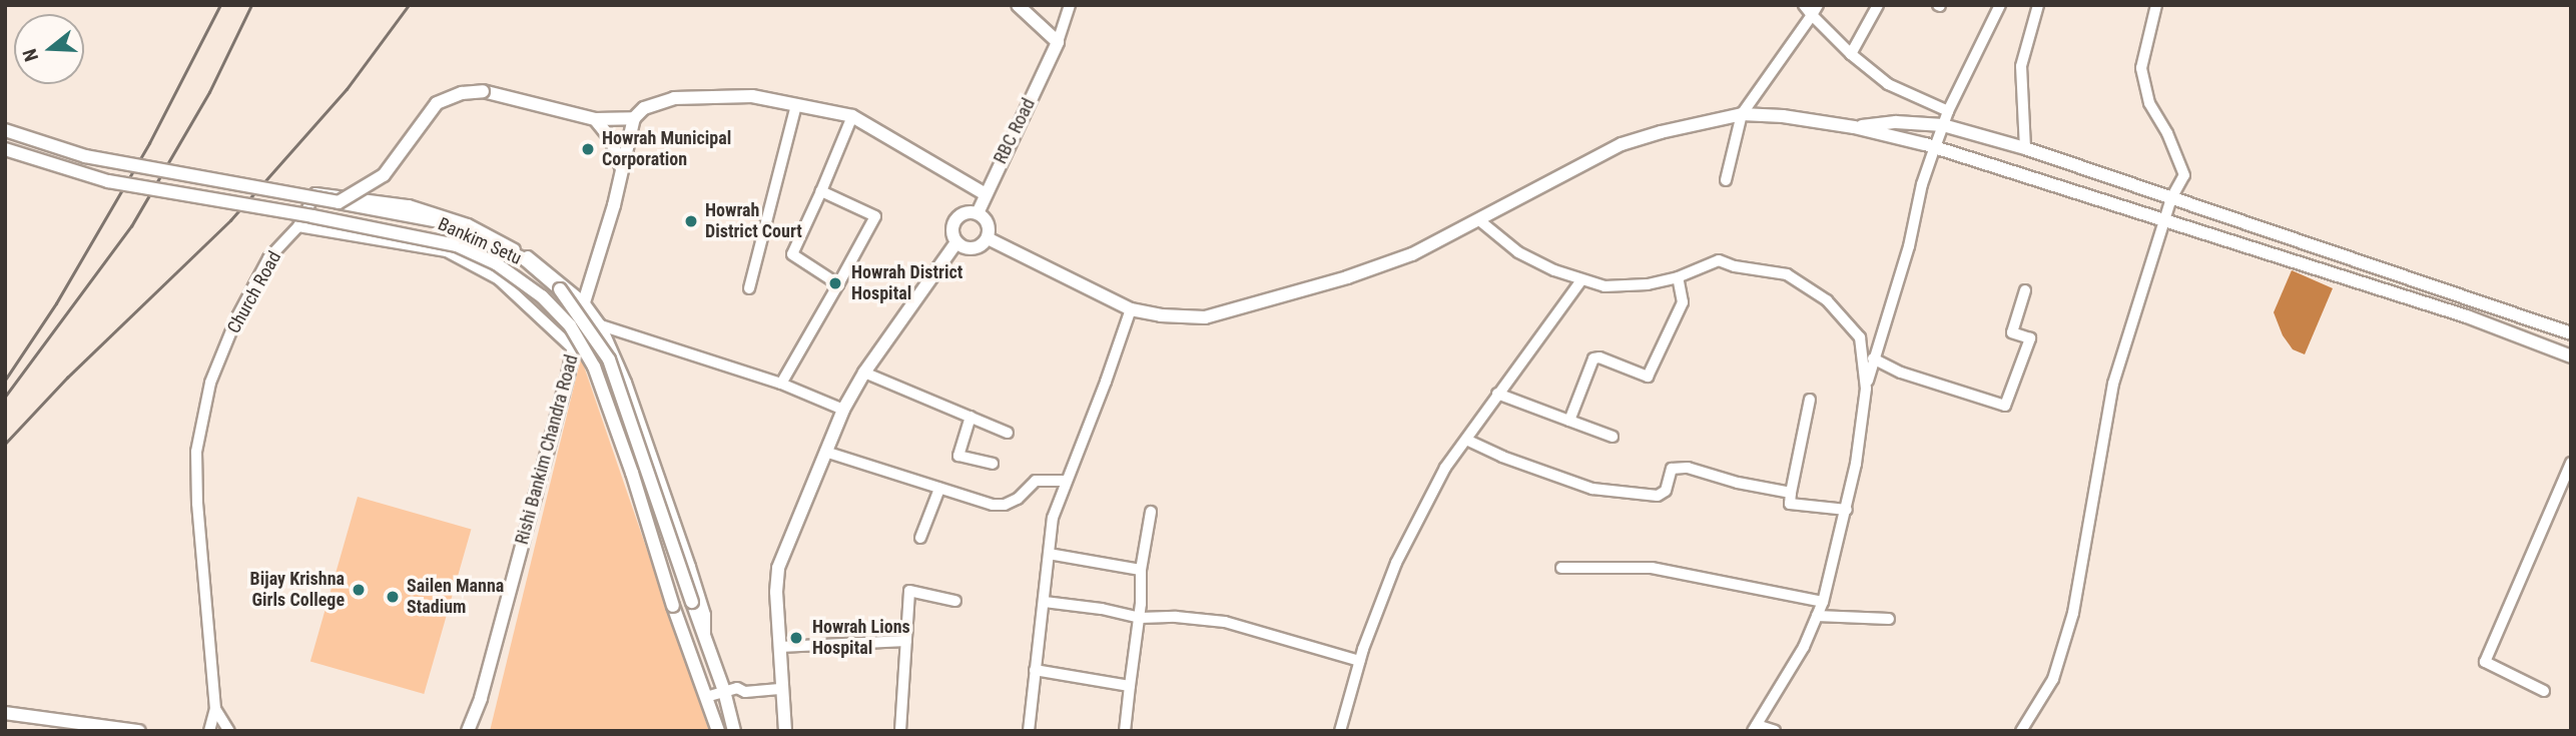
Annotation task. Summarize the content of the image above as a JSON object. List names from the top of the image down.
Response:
{
  "streets": {
    "main road": ["RBC Road", "Bankim Setu", "Rishi Bankim Chandra Road"],
    "street": ["Church Road"]
  },
  "crossings": [
    ["Church Road", "Rishi Bankim Chandra Road"]
  ],
  "places": [
    "Howrah Municipal Corporation",
    "Howrah District Court",
    "Howrah District Hospital",
    "Bijay Krishna Girls College",
    "Sailen Manna Stadium",
    "Howrah Lions Hospital"
  ],
  "north": "left"
}
